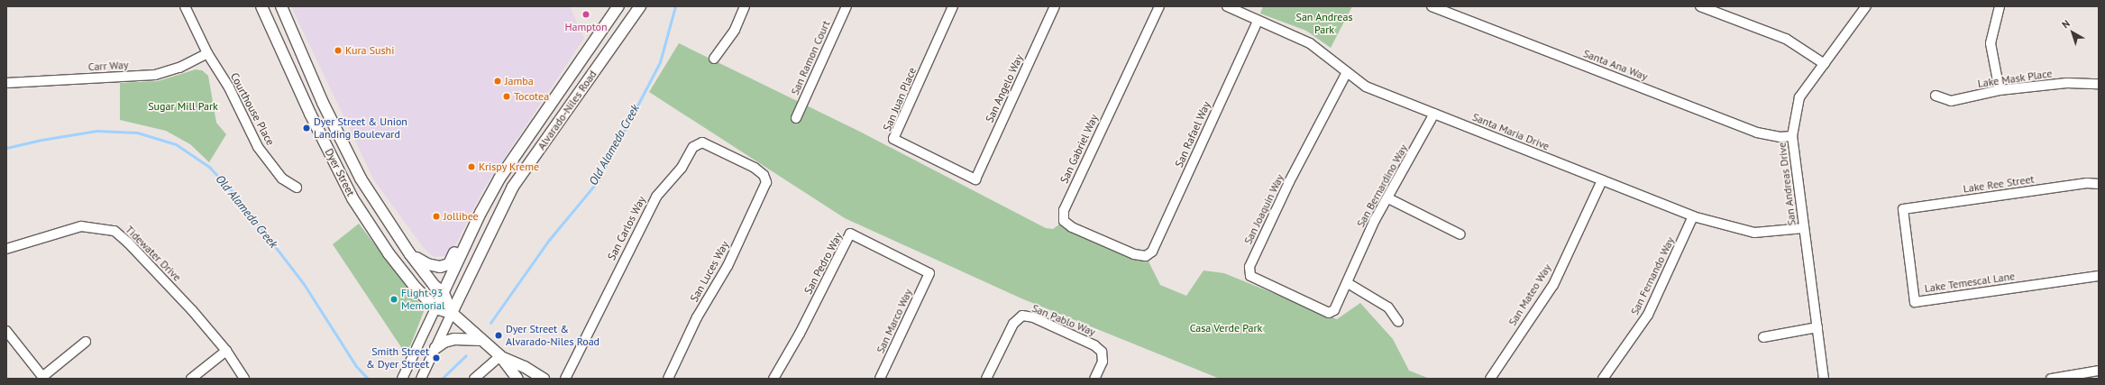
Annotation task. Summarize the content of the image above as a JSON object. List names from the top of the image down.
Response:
{
  "streets": {
    "main road": ["Alvarado-Niles Road", "Dyer Street"],
    "street": [
      "San Ramon Court",
      "Santa Ana Way",
      "Carr Way",
      "Lake Mask Place",
      "San Angelo Way",
      "San Juan Place",
      "Courthouse Place",
      "Santa Maria Drive",
      "San Rafael Way",
      "San Gabriel Way",
      "San Andreas Drive",
      "Lake Ree Street",
      "San Bernardino Way",
      "San Joaquin Way",
      "San Carlos Way",
      "Tidewater Drive",
      "San Pedro Way",
      "San Luces Way",
      "San Fernando Way",
      "Lake Temescal Lane",
      "San Mateo Way",
      "San Pablo Way",
      "San Marco Way"
    ]
  },
  "crossings": [
    ["Santa Ana Way", "San Andreas Drive"],
    ["Carr Way", "Courthouse Place"],
    ["San Angelo Way", "San Juan Place"],
    ["Alvarado-Niles Road", "Dyer Street"],
    ["Santa Maria Drive", "San Rafael Way"],
    ["Santa Maria Drive", "San Andreas Drive"],
    ["Santa Maria Drive", "San Bernardino Way"],
    ["Santa Maria Drive", "San Joaquin Way"],
    ["Santa Maria Drive", "San Fernando Way"],
    ["Santa Maria Drive", "San Mateo Way"],
    ["San Rafael Way", "San Gabriel Way"],
    ["Lake Ree Street", "Lake Temescal Lane"],
    ["San Bernardino Way", "San Joaquin Way"],
    ["San Carlos Way", "San Luces Way"],
    ["San Pedro Way", "San Marco Way"]
  ],
  "water": ["Old Alameda Creek"],
  "parks": ["San Andreas Park", "Sugar Mill Park", "Casa Verde Park"],
  "places": [
    "Hampton",
    "Kura Sushi",
    "Jamba",
    "Tocotea",
    "Dyer Street & Union Landing Boulevard",
    "Krispy Kreme",
    "Jollibee",
    "Flight 93 Memorial",
    "Dyer Street & Alvarado-Niles Road",
    "Smith Street & Dyer Street"
  ],
  "north": "top left"
}
